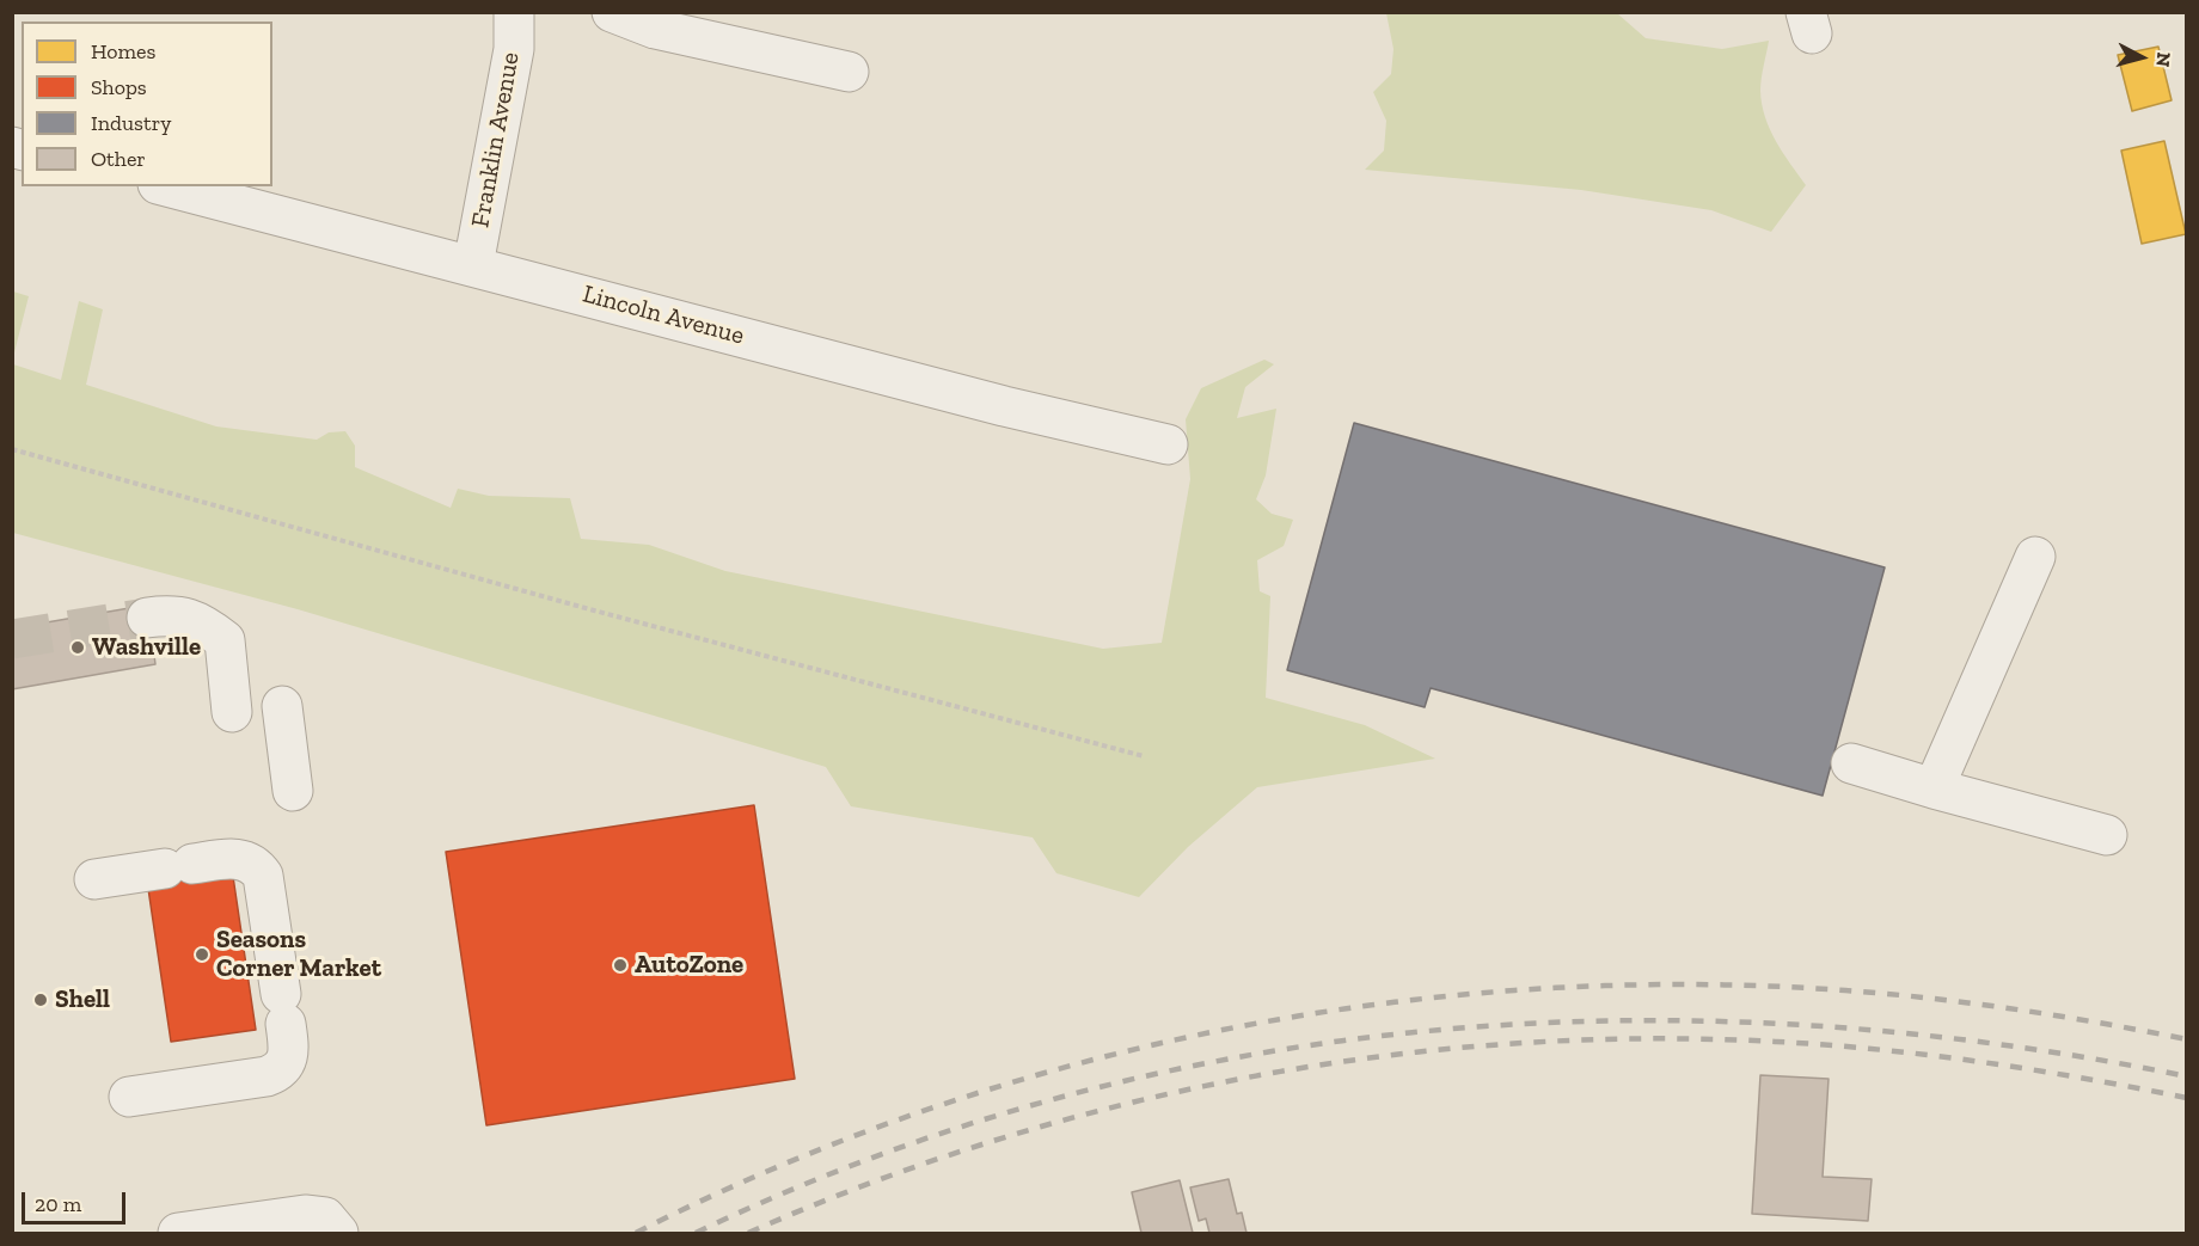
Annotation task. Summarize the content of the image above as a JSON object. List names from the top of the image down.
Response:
{
  "streets": {
    "street": ["Franklin Avenue", "Lincoln Avenue"]
  },
  "crossings": [
    ["Franklin Avenue", "Lincoln Avenue"]
  ],
  "places": [
    "Washville",
    "Seasons Corner Market",
    "AutoZone",
    "Shell"
  ],
  "legend": [
    "Homes",
    "Shops",
    "Industry",
    "Other"
  ],
  "scale_bar": "20 m",
  "north": "right"
}
